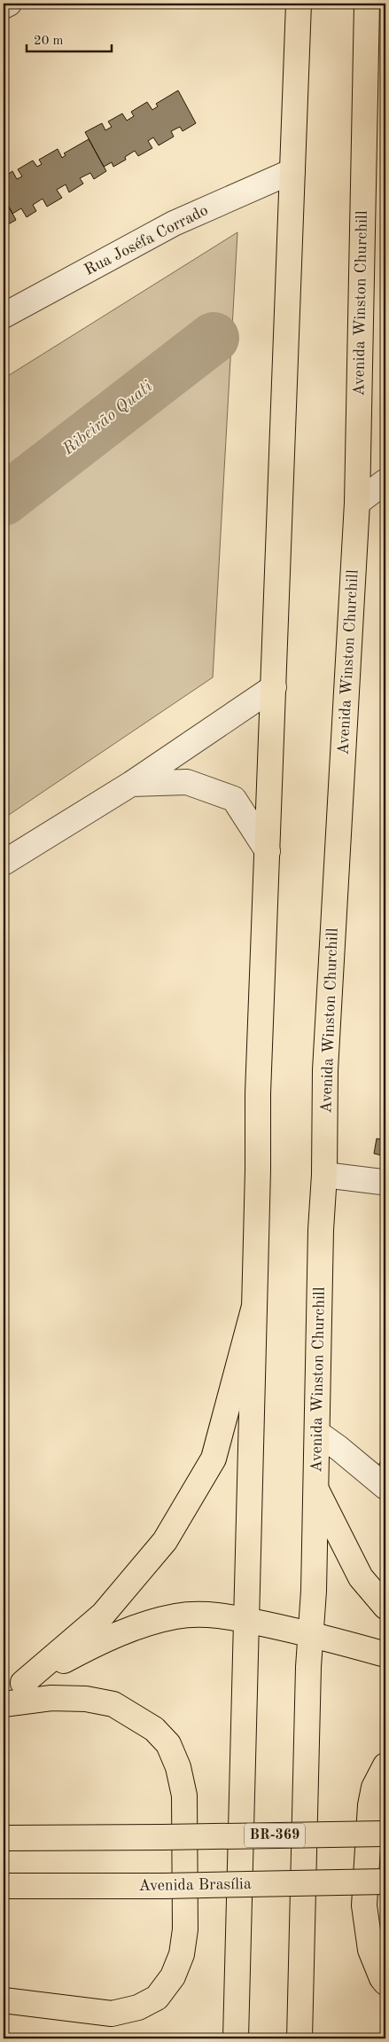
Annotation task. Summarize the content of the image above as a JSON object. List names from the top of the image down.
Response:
{
  "streets": {
    "main road": ["Avenida Winston Churchill", "BR-369", "Avenida Brasília"],
    "street": ["Rua Joséfa Corrado"]
  },
  "water": ["Ribeirão Quati"],
  "scale_bar": "20 m"
}
